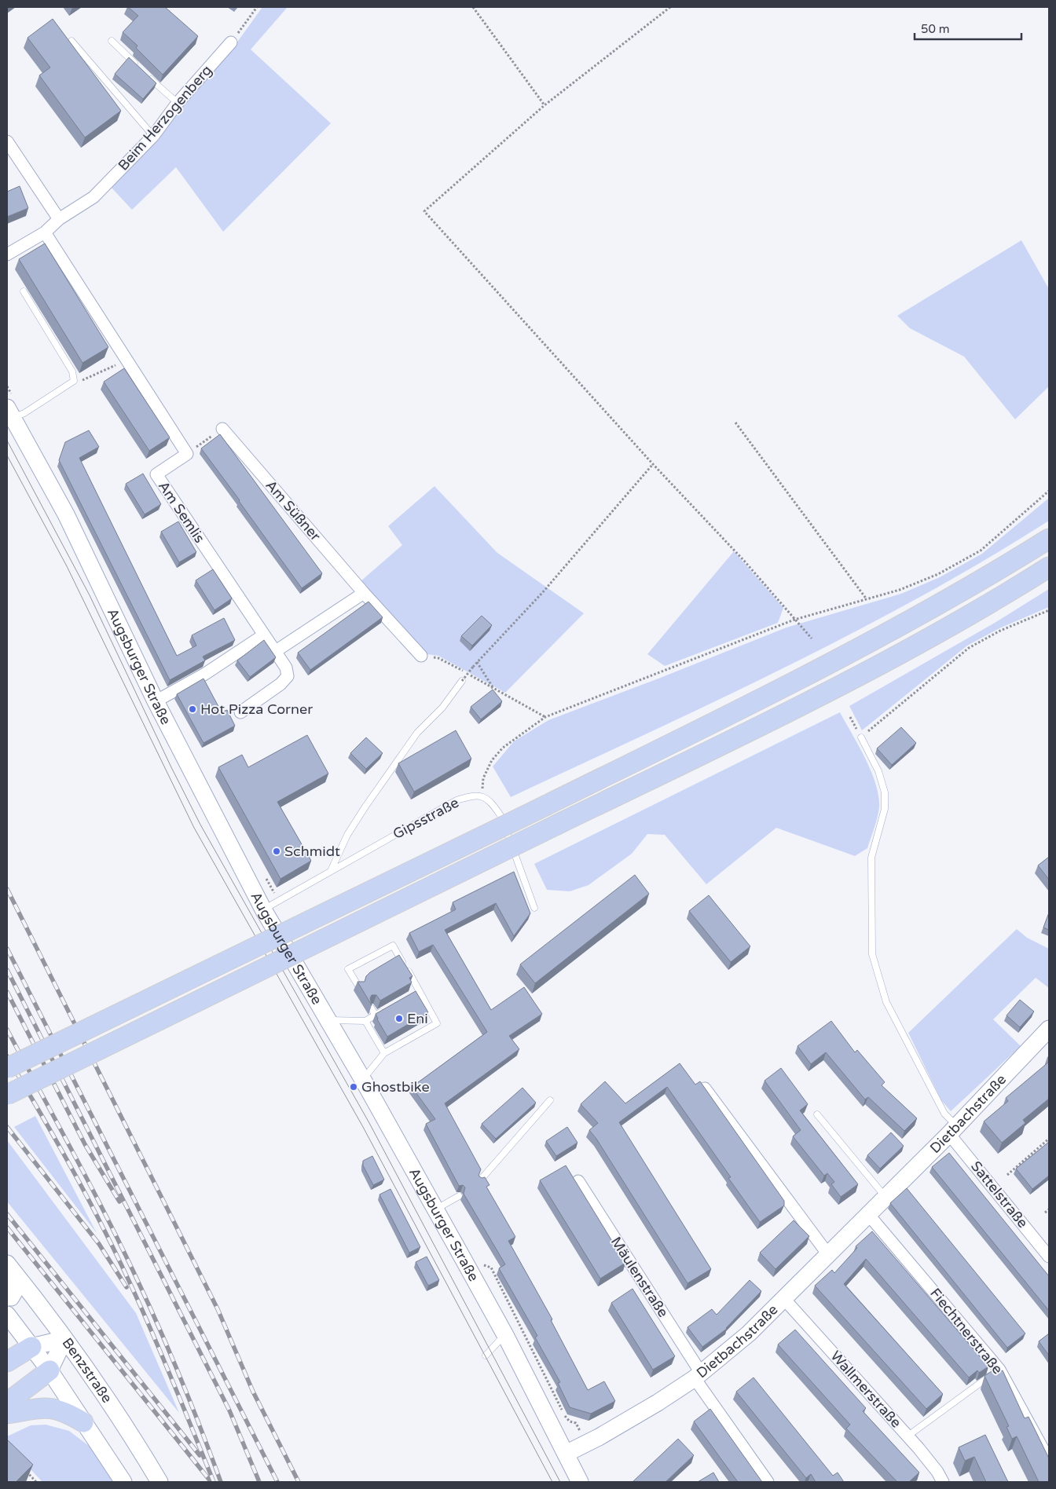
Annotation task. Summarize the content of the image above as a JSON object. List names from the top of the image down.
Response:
{
  "streets": {
    "main road": ["Augsburger Straße", "Dietbachstraße", "Benzstraße"],
    "street": [
      "Beim Herzogenberg",
      "Am Süßner",
      "Am Semlis",
      "Sattelstraße",
      "Mäulenstraße",
      "Fiechtnerstraße",
      "Wallmerstraße"
    ],
    "lane": ["Gipsstraße"]
  },
  "crossings": [
    ["Augsburger Straße", "Gipsstraße"],
    ["Augsburger Straße", "Dietbachstraße"],
    ["Dietbachstraße", "Sattelstraße"],
    ["Dietbachstraße", "Mäulenstraße"],
    ["Dietbachstraße", "Fiechtnerstraße"],
    ["Dietbachstraße", "Wallmerstraße"]
  ],
  "places": [
    "Hot Pizza Corner",
    "Schmidt",
    "Eni",
    "Ghostbike"
  ],
  "scale_bar": "50 m"
}
